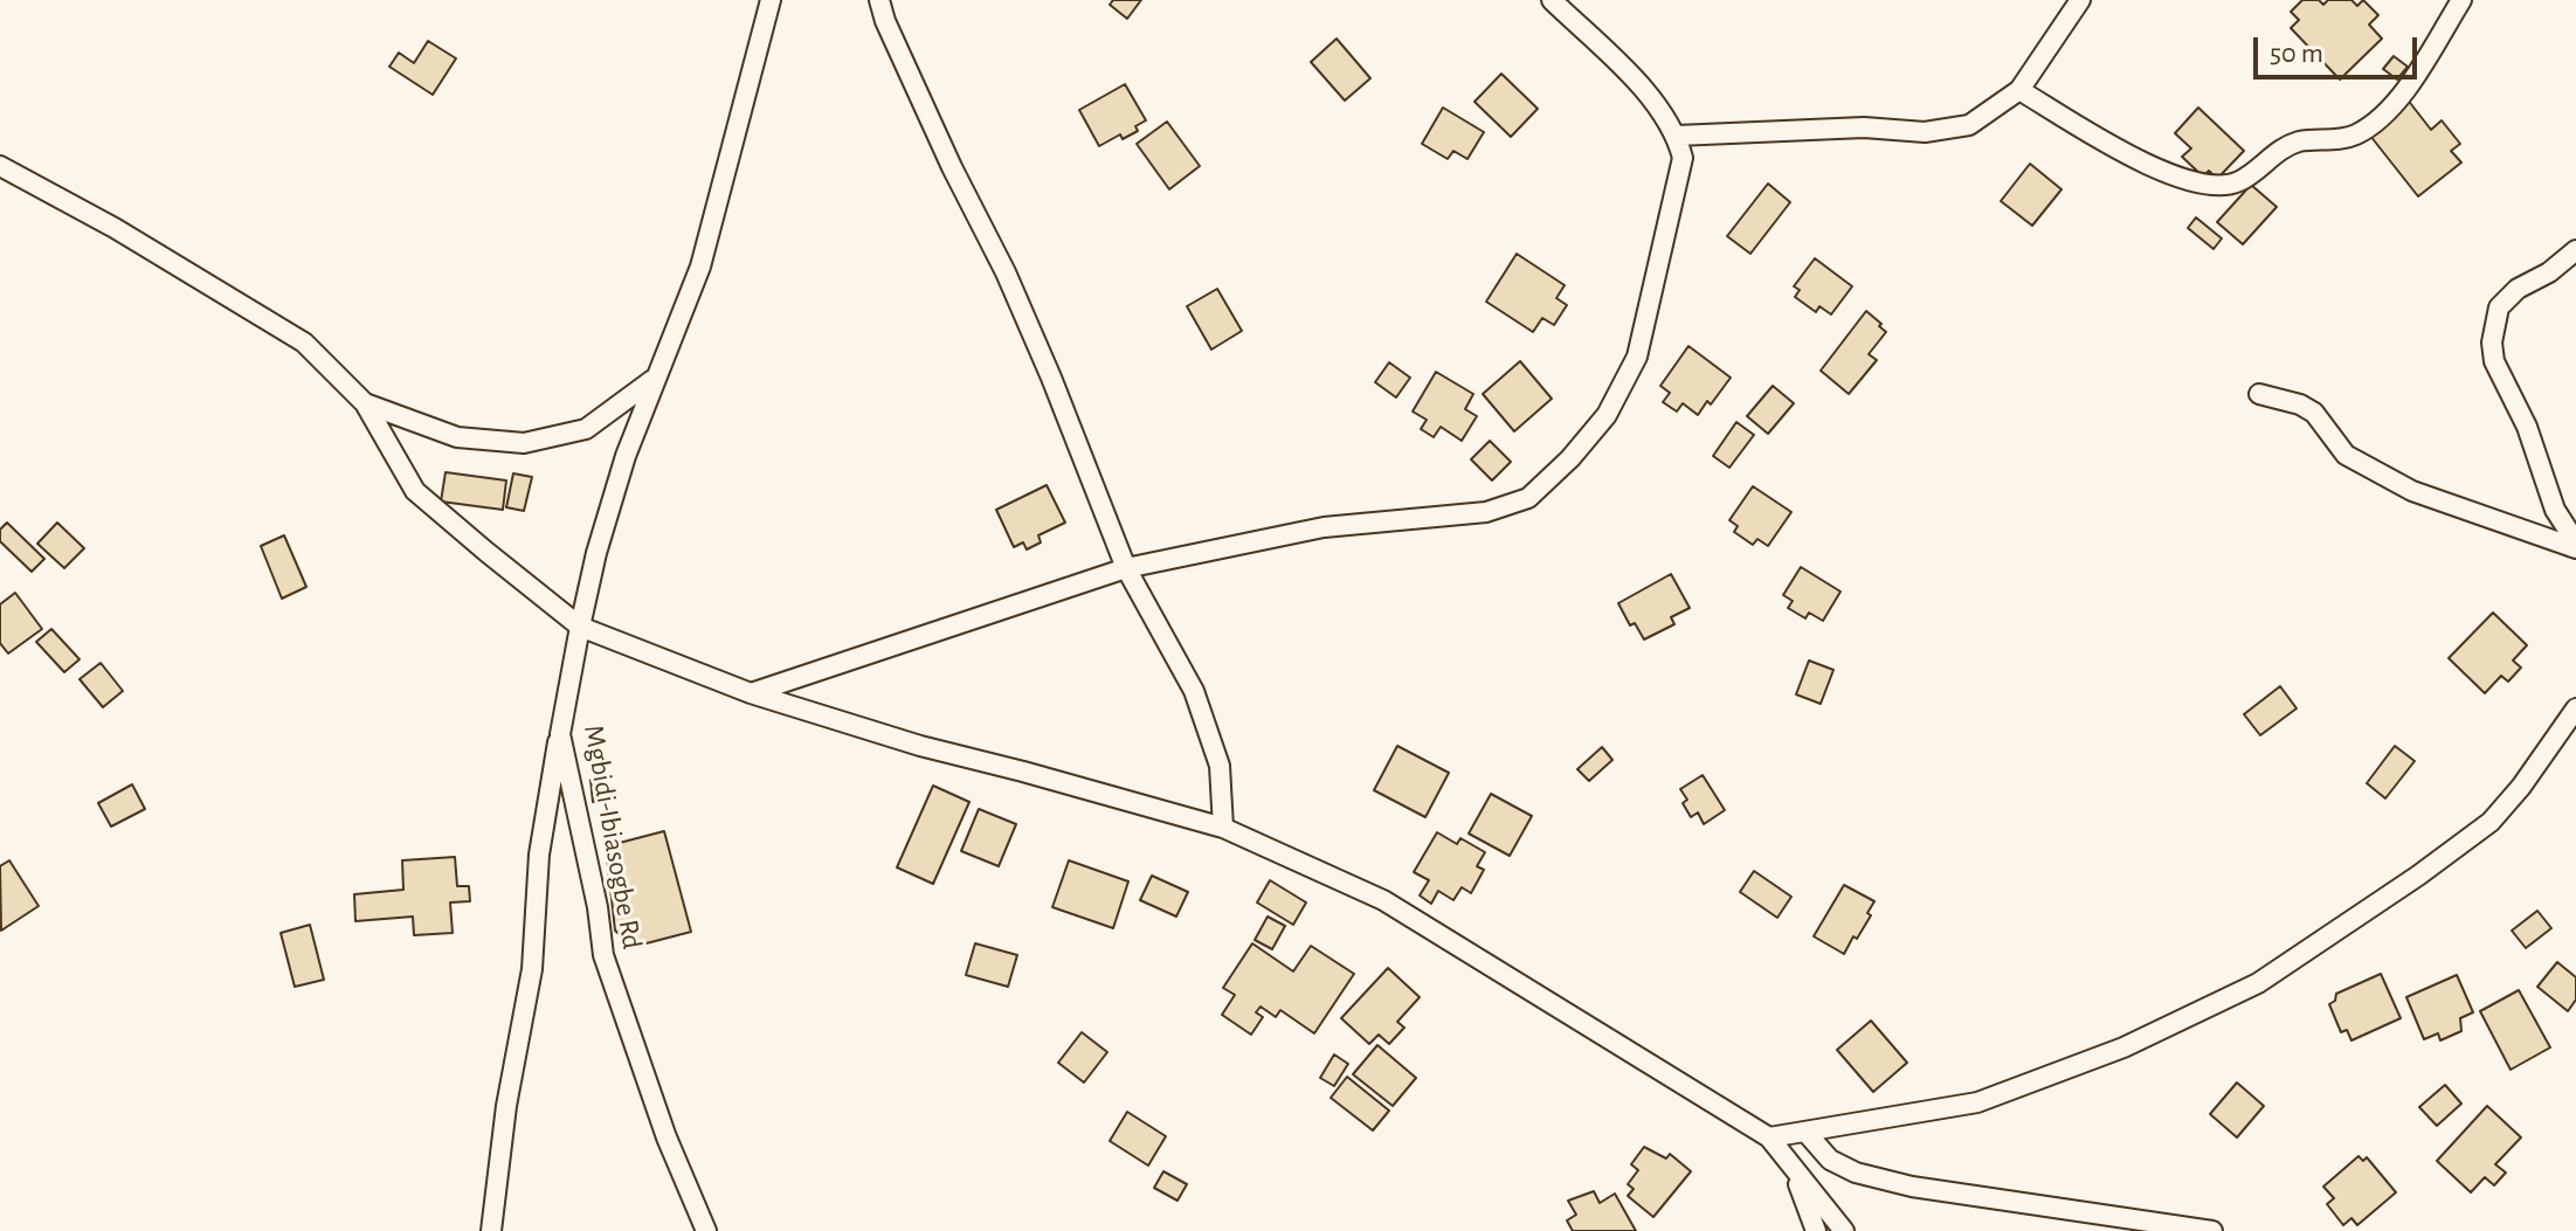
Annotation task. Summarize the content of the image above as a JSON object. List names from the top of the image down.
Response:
{
  "streets": {
    "street": ["Mgbidi-Ibiasogbe Rd"]
  },
  "scale_bar": "50 m"
}
